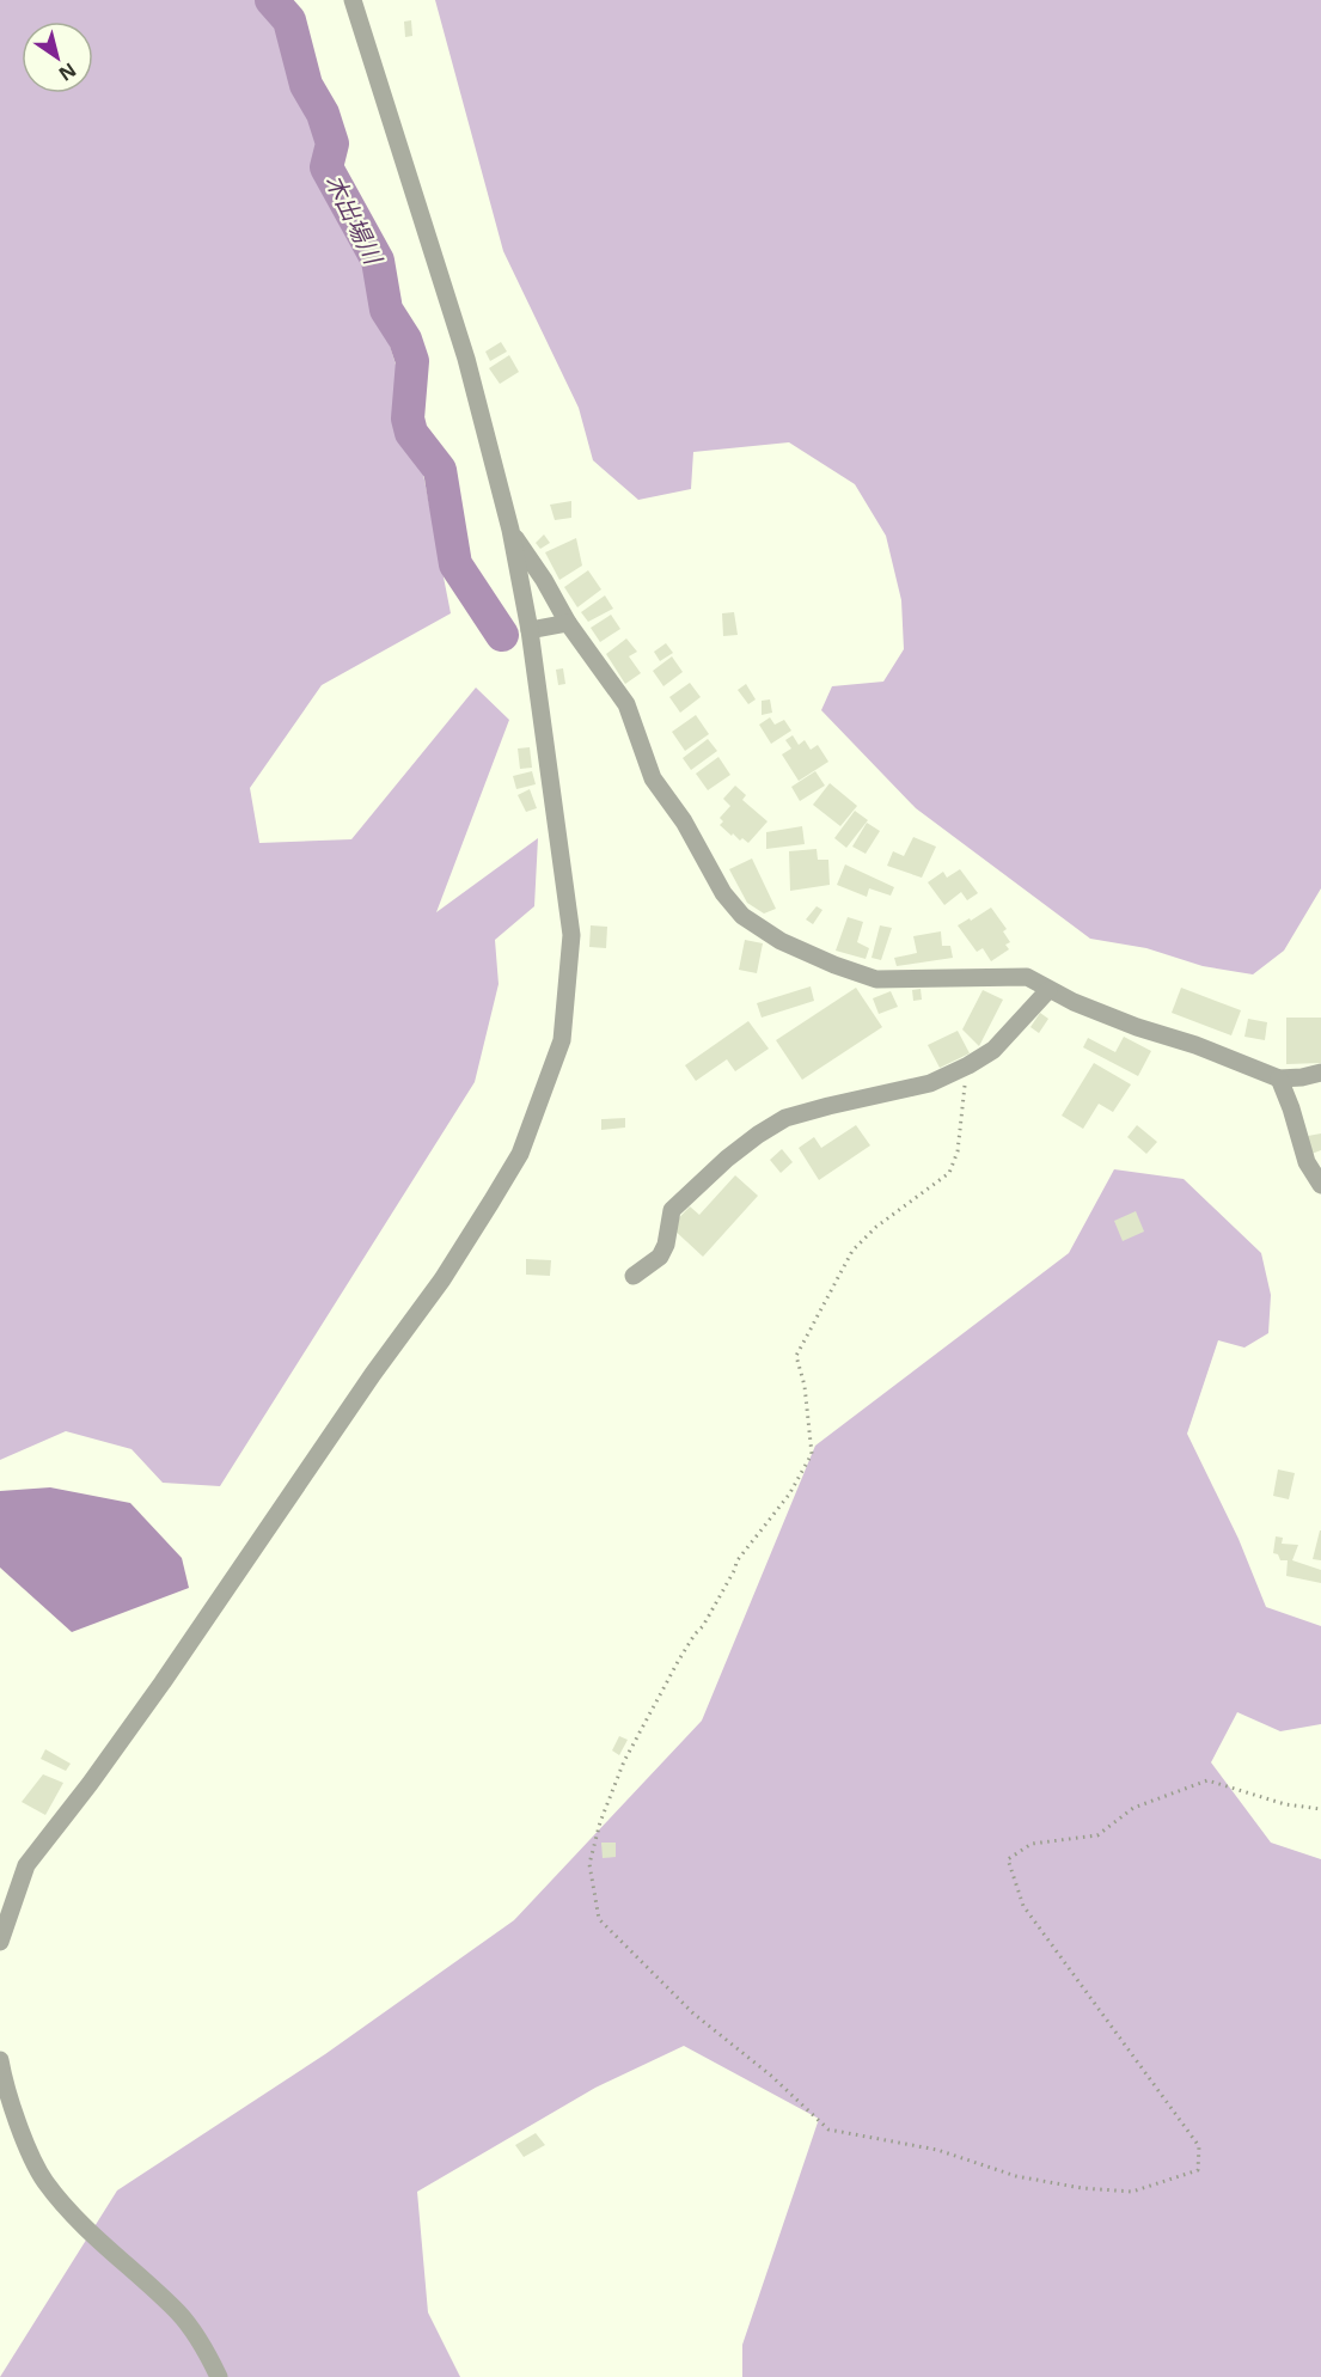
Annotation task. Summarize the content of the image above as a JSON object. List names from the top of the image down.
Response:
{
  "water": ["木出場川"],
  "north": "bottom right"
}
